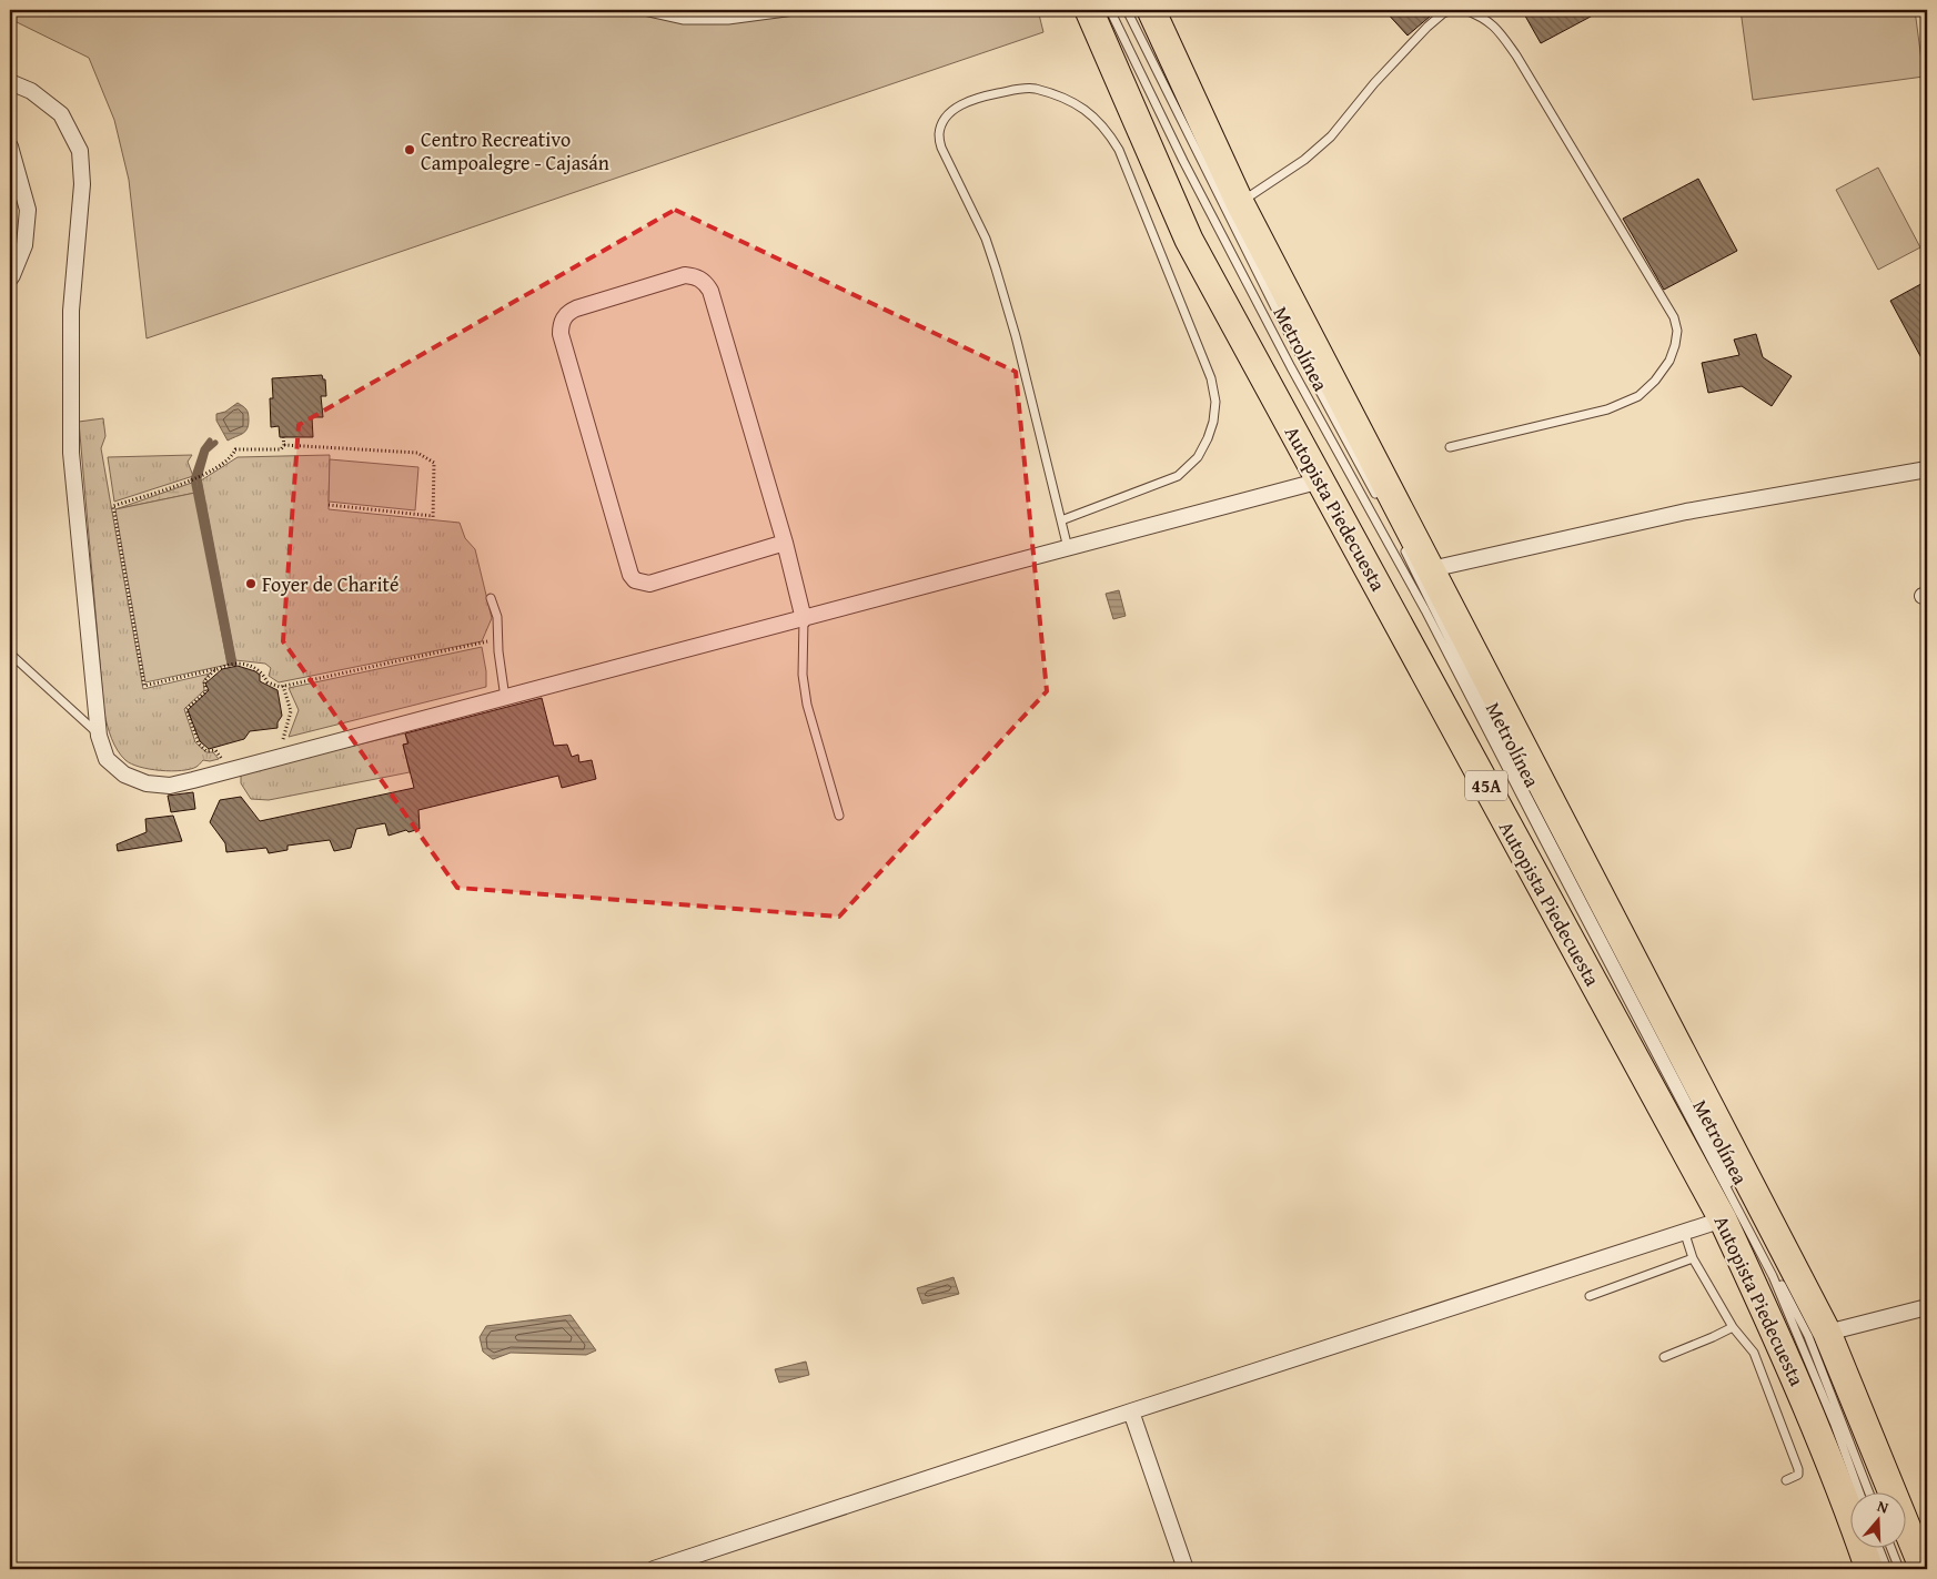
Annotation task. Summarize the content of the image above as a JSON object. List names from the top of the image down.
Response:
{
  "streets": {
    "highway": ["Autopista Piedecuesta", "45A"],
    "lane": ["Metrolínea"]
  },
  "places": ["Centro Recreativo Campoalegre - Cajasán", "Foyer de Charité"],
  "north": "top"
}
